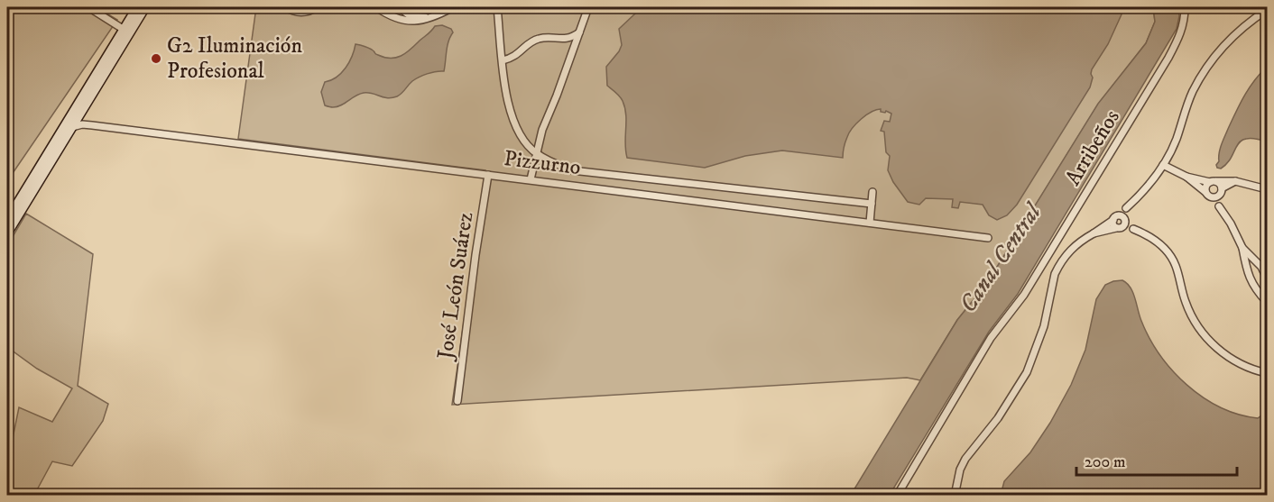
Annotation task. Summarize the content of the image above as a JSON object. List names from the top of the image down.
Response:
{
  "streets": {
    "street": ["Arribeños", "Pizzurno", "José León Suárez"]
  },
  "crossings": [
    ["Pizzurno", "José León Suárez"]
  ],
  "water": ["Canal Central"],
  "places": ["G2 Iluminación Profesional"],
  "scale_bar": "200 m"
}
